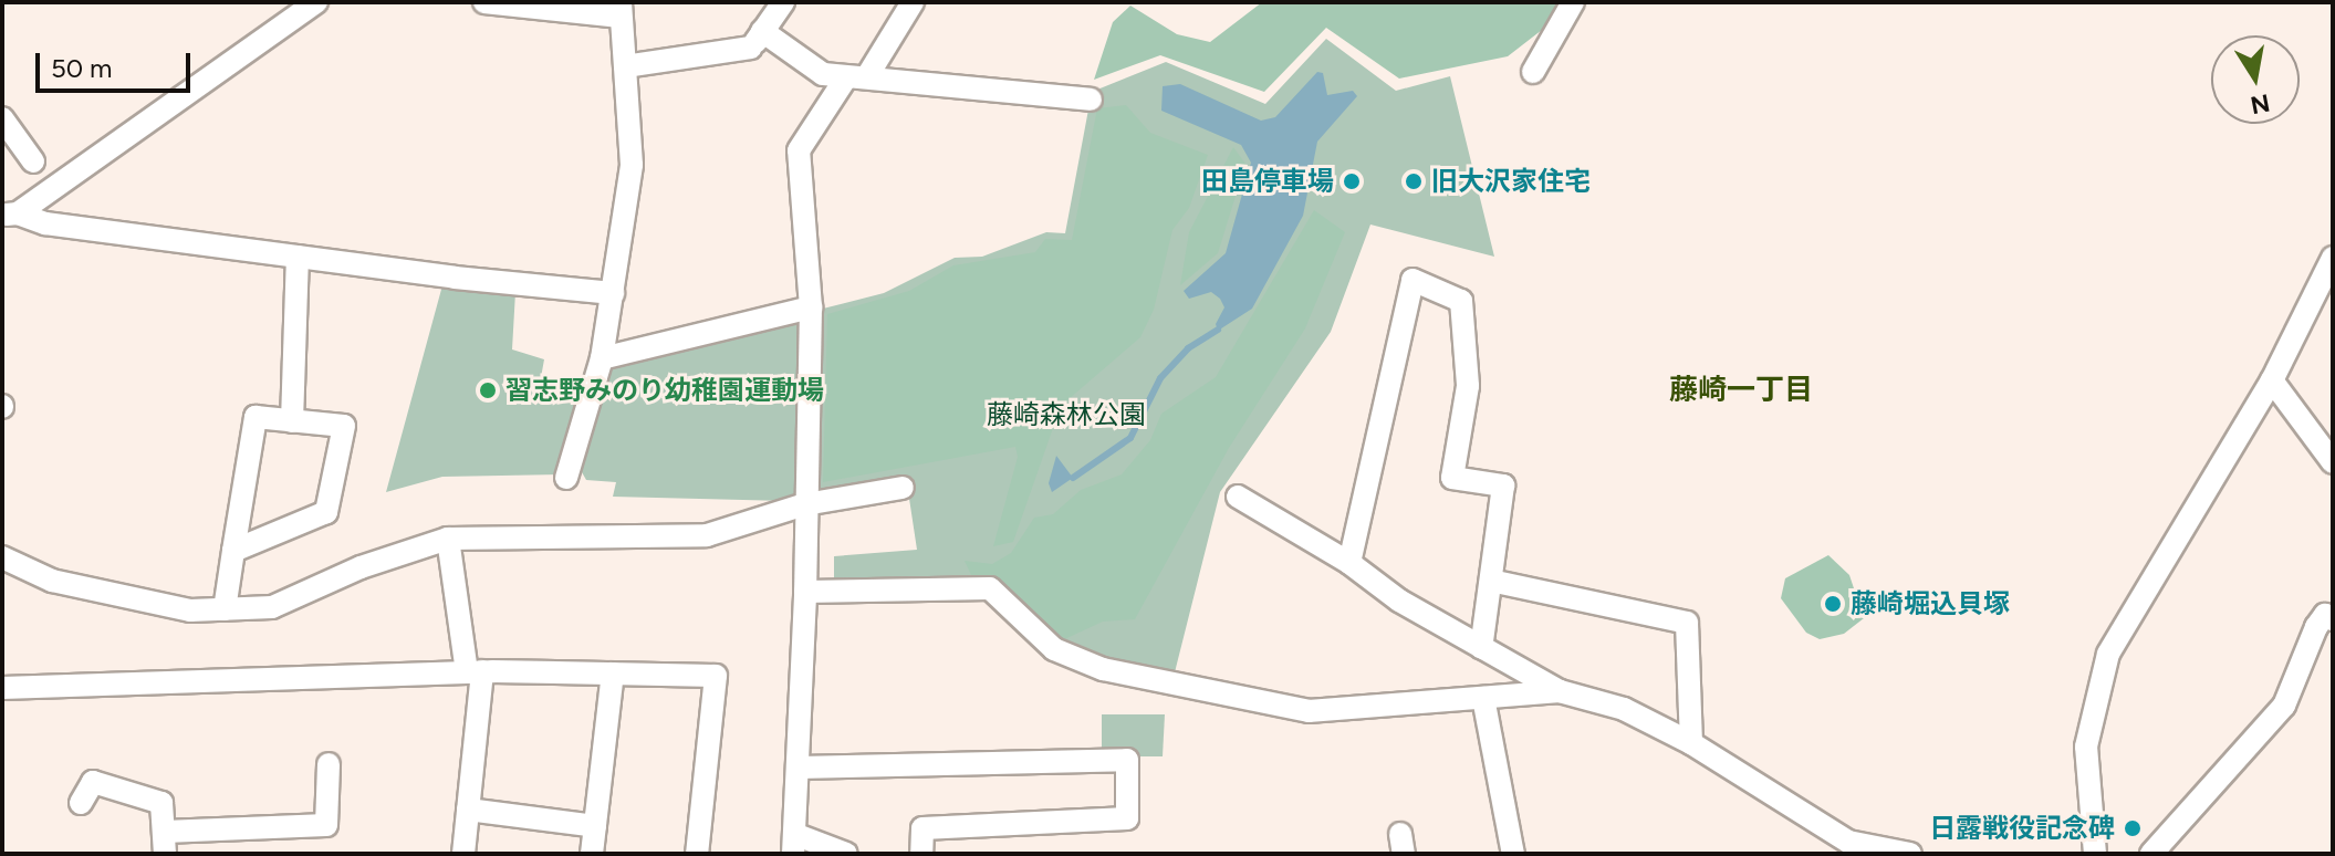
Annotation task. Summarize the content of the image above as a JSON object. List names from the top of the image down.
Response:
{
  "districts": ["藤崎一丁目"],
  "parks": ["藤崎森林公園"],
  "places": [
    "田島停車場",
    "旧大沢家住宅",
    "習志野みのり幼稚園運動場",
    "藤崎堀込貝塚",
    "日露戦役記念碑"
  ],
  "scale_bar": "50 m",
  "north": "bottom"
}
